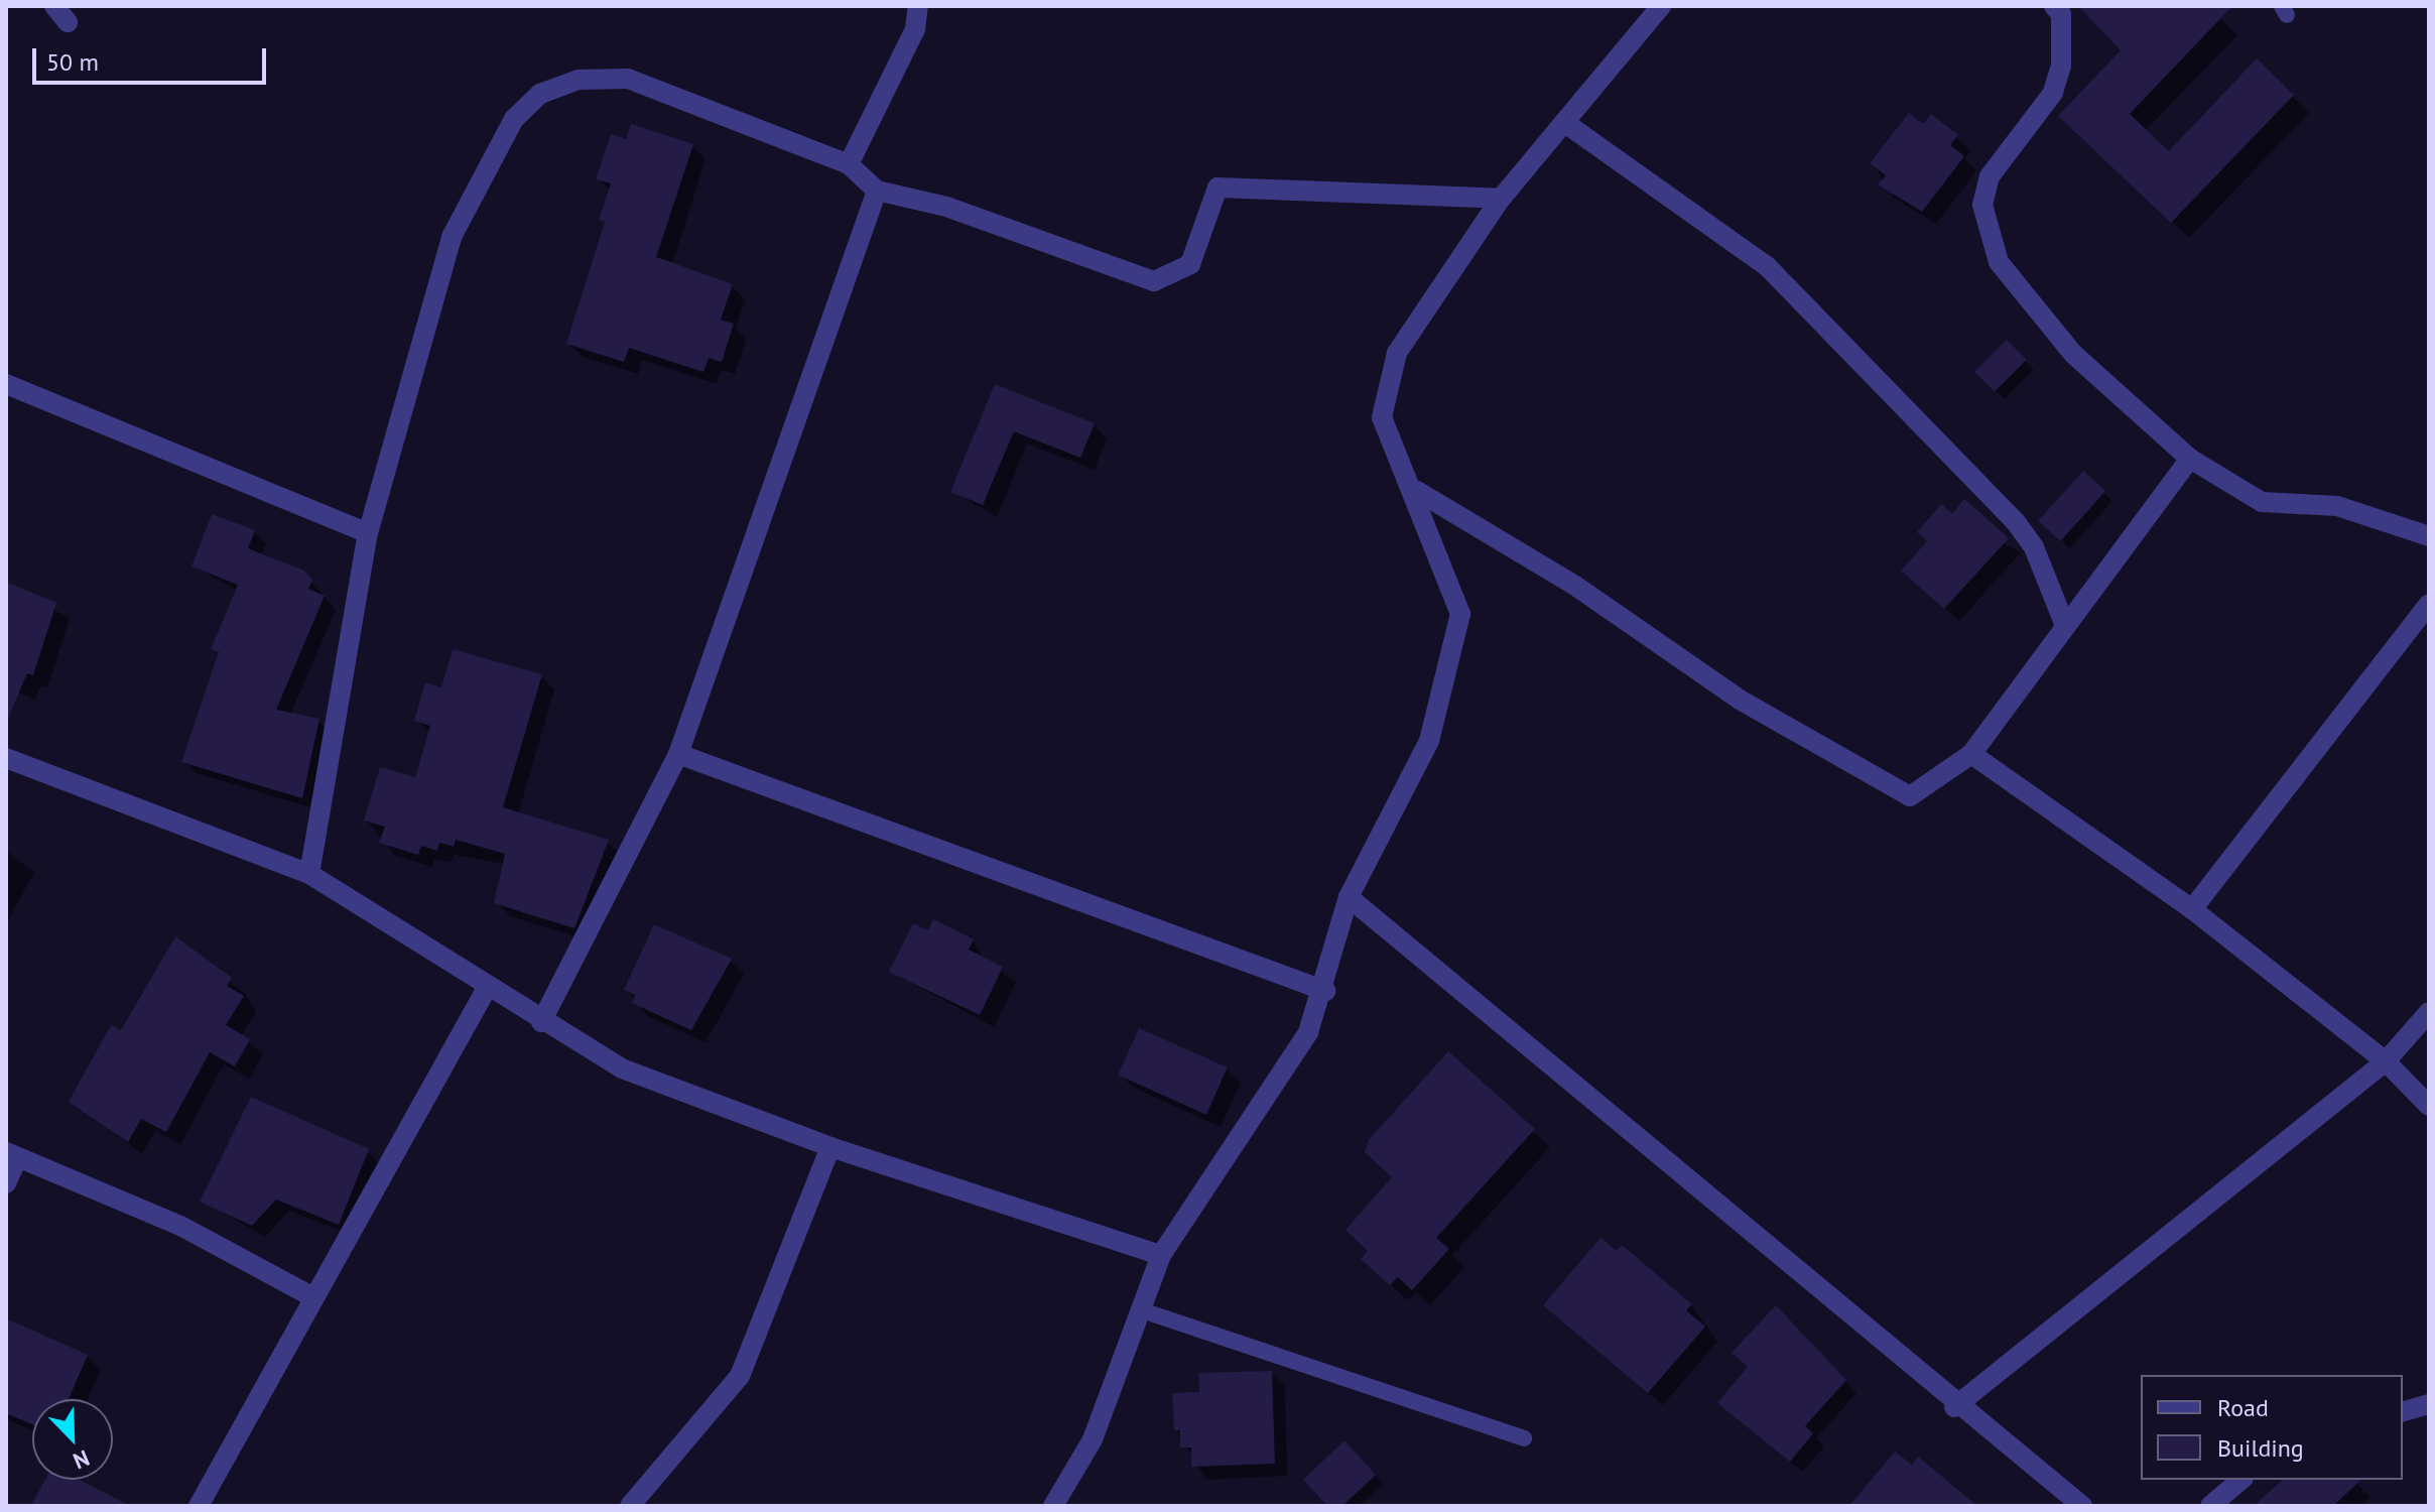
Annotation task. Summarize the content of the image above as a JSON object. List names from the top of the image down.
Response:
{
  "legend": ["Road", "Building"],
  "scale_bar": "50 m",
  "north": "bottom right"
}
